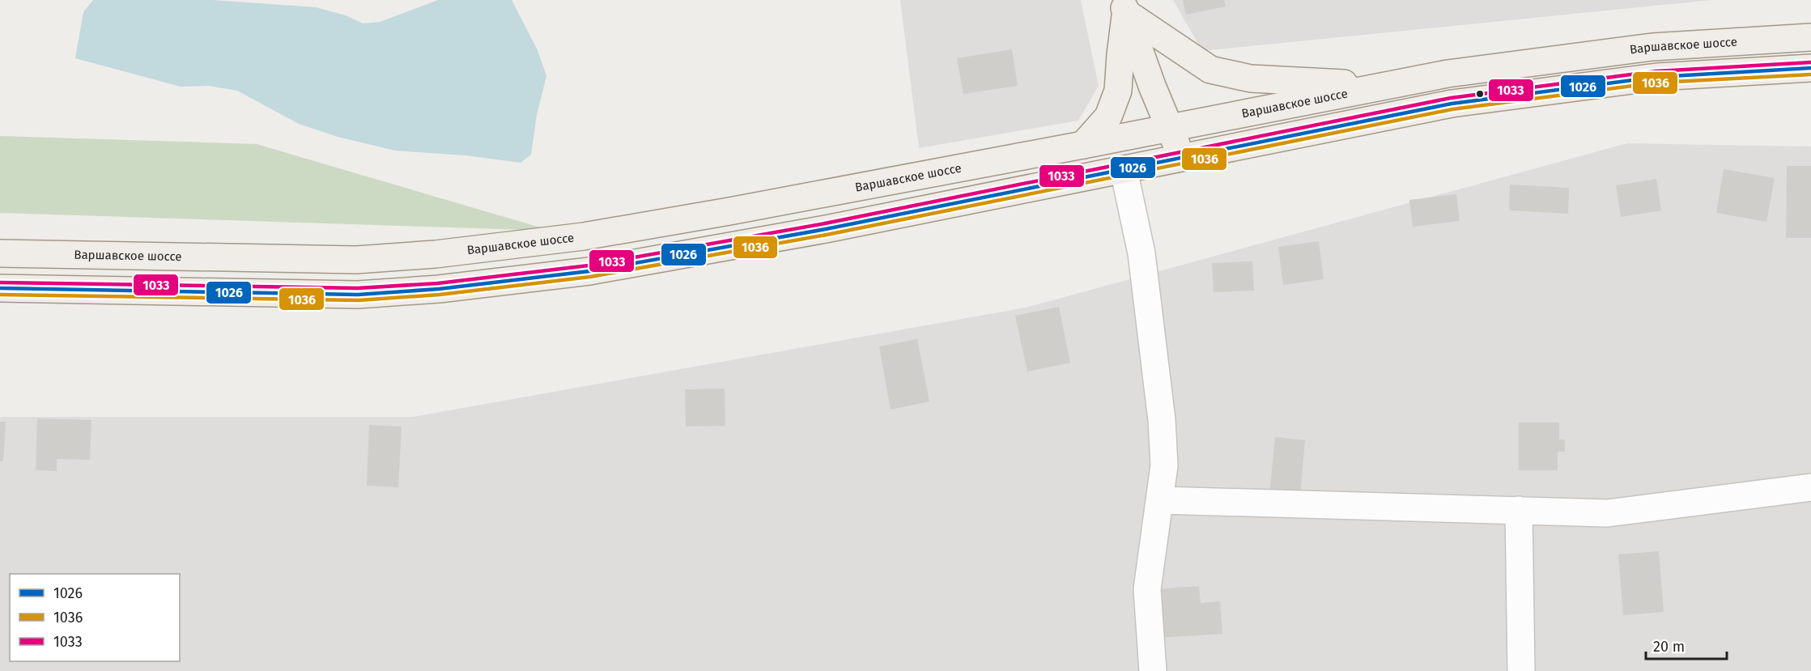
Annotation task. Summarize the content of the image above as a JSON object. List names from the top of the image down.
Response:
{
  "streets": {
    "main road": ["Варшавское шоссе"]
  },
  "lines": ["transit line 1033", "transit line 1026", "transit line 1036"],
  "legend": ["1026", "1036", "1033"],
  "scale_bar": "20 m"
}
